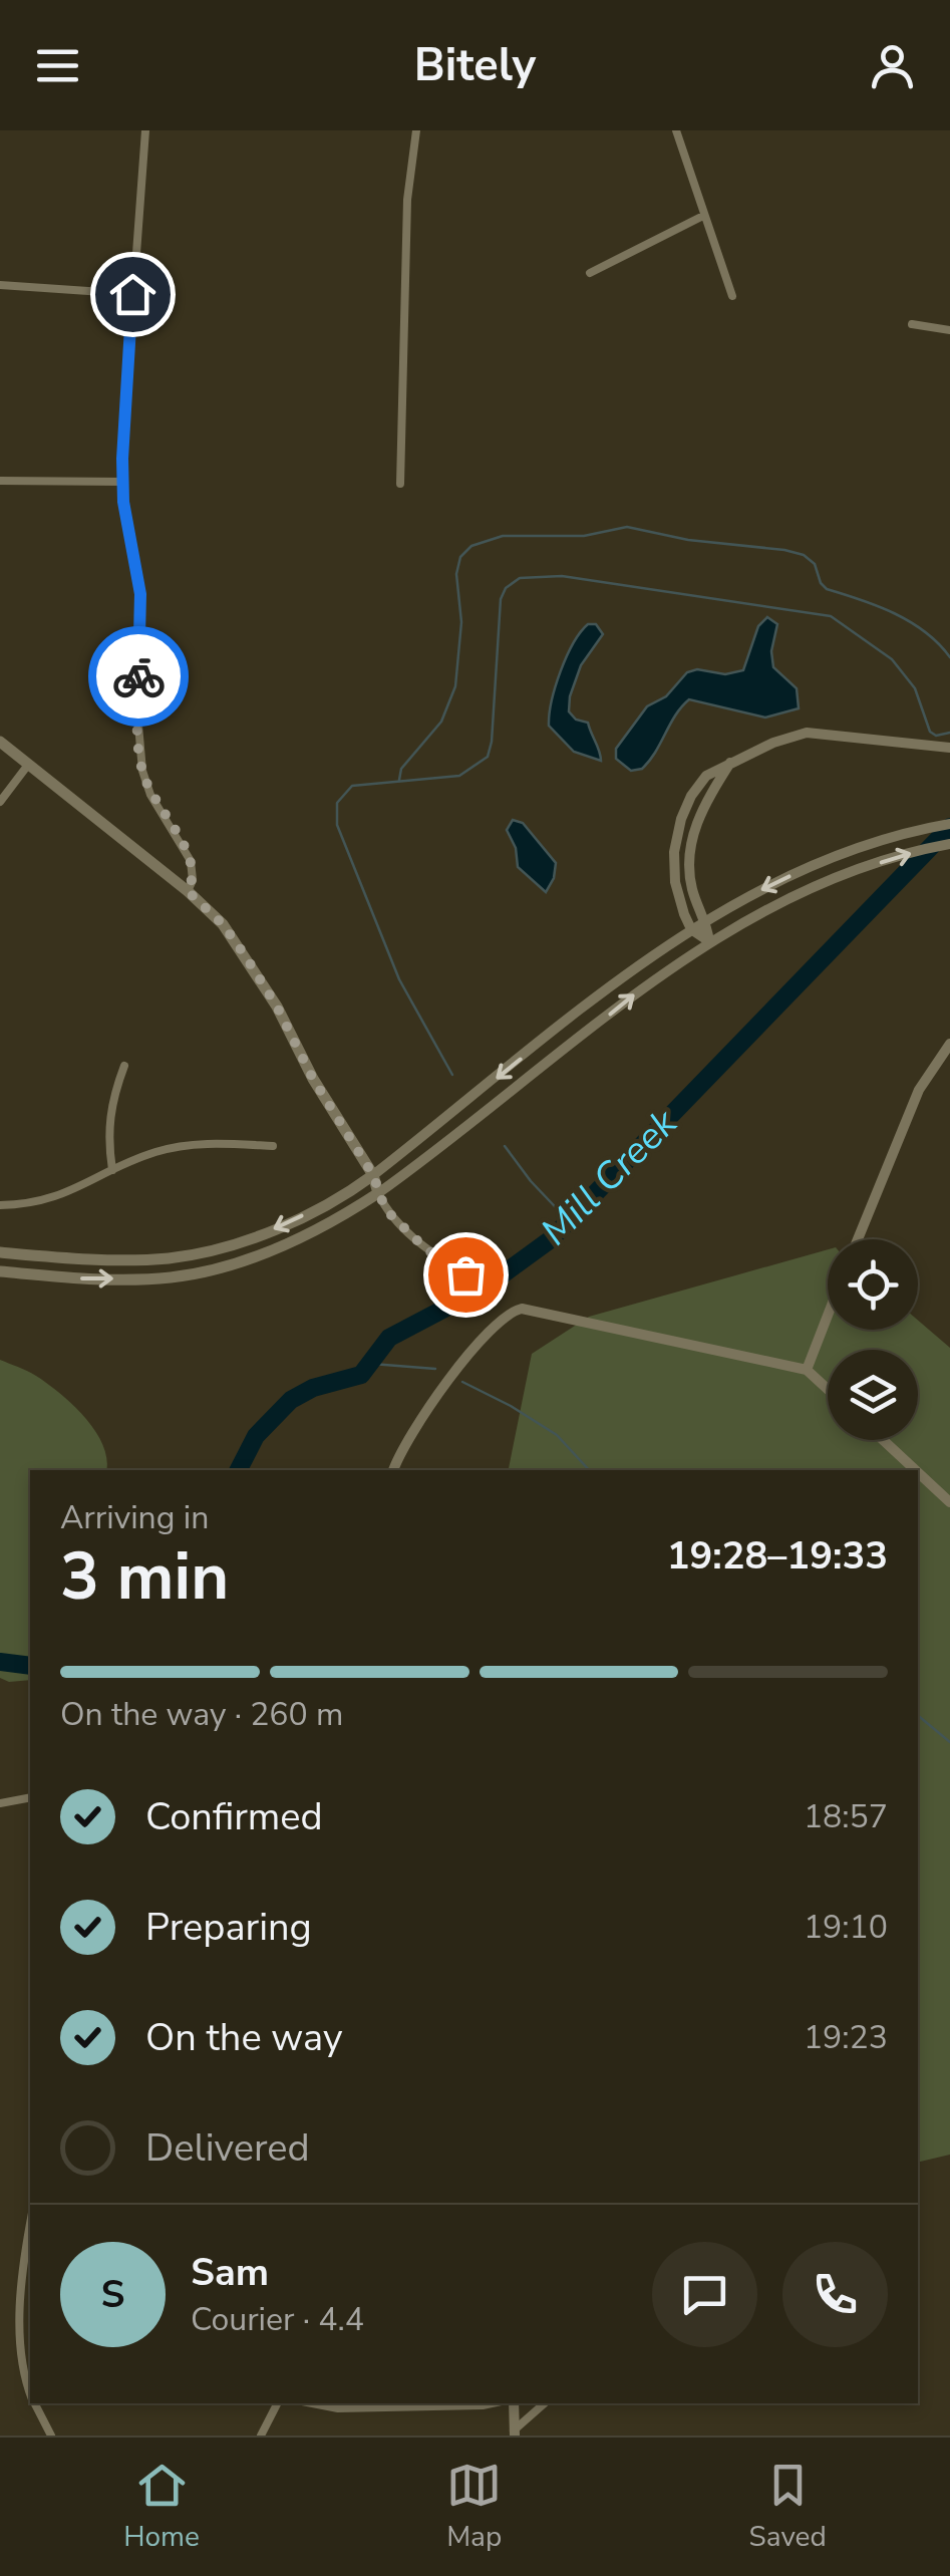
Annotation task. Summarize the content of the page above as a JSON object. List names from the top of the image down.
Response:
{
  "water": ["Mill Creek"],
  "page": {
    "header": "Bitely",
    "heading": ["3 min", "Arriving in", "19:28–19:33"],
    "panel": ["Sam", "Courier · 4.4"],
    "bar": "On the way · 260 m",
    "list": [
      ["Confirmed", "18:57"],
      ["Preparing", "19:10"],
      ["On the way", "19:23"],
      "Delivered"
    ],
    "round": "S",
    "tabs": ["Home", "Map", "Saved"]
  }
}
